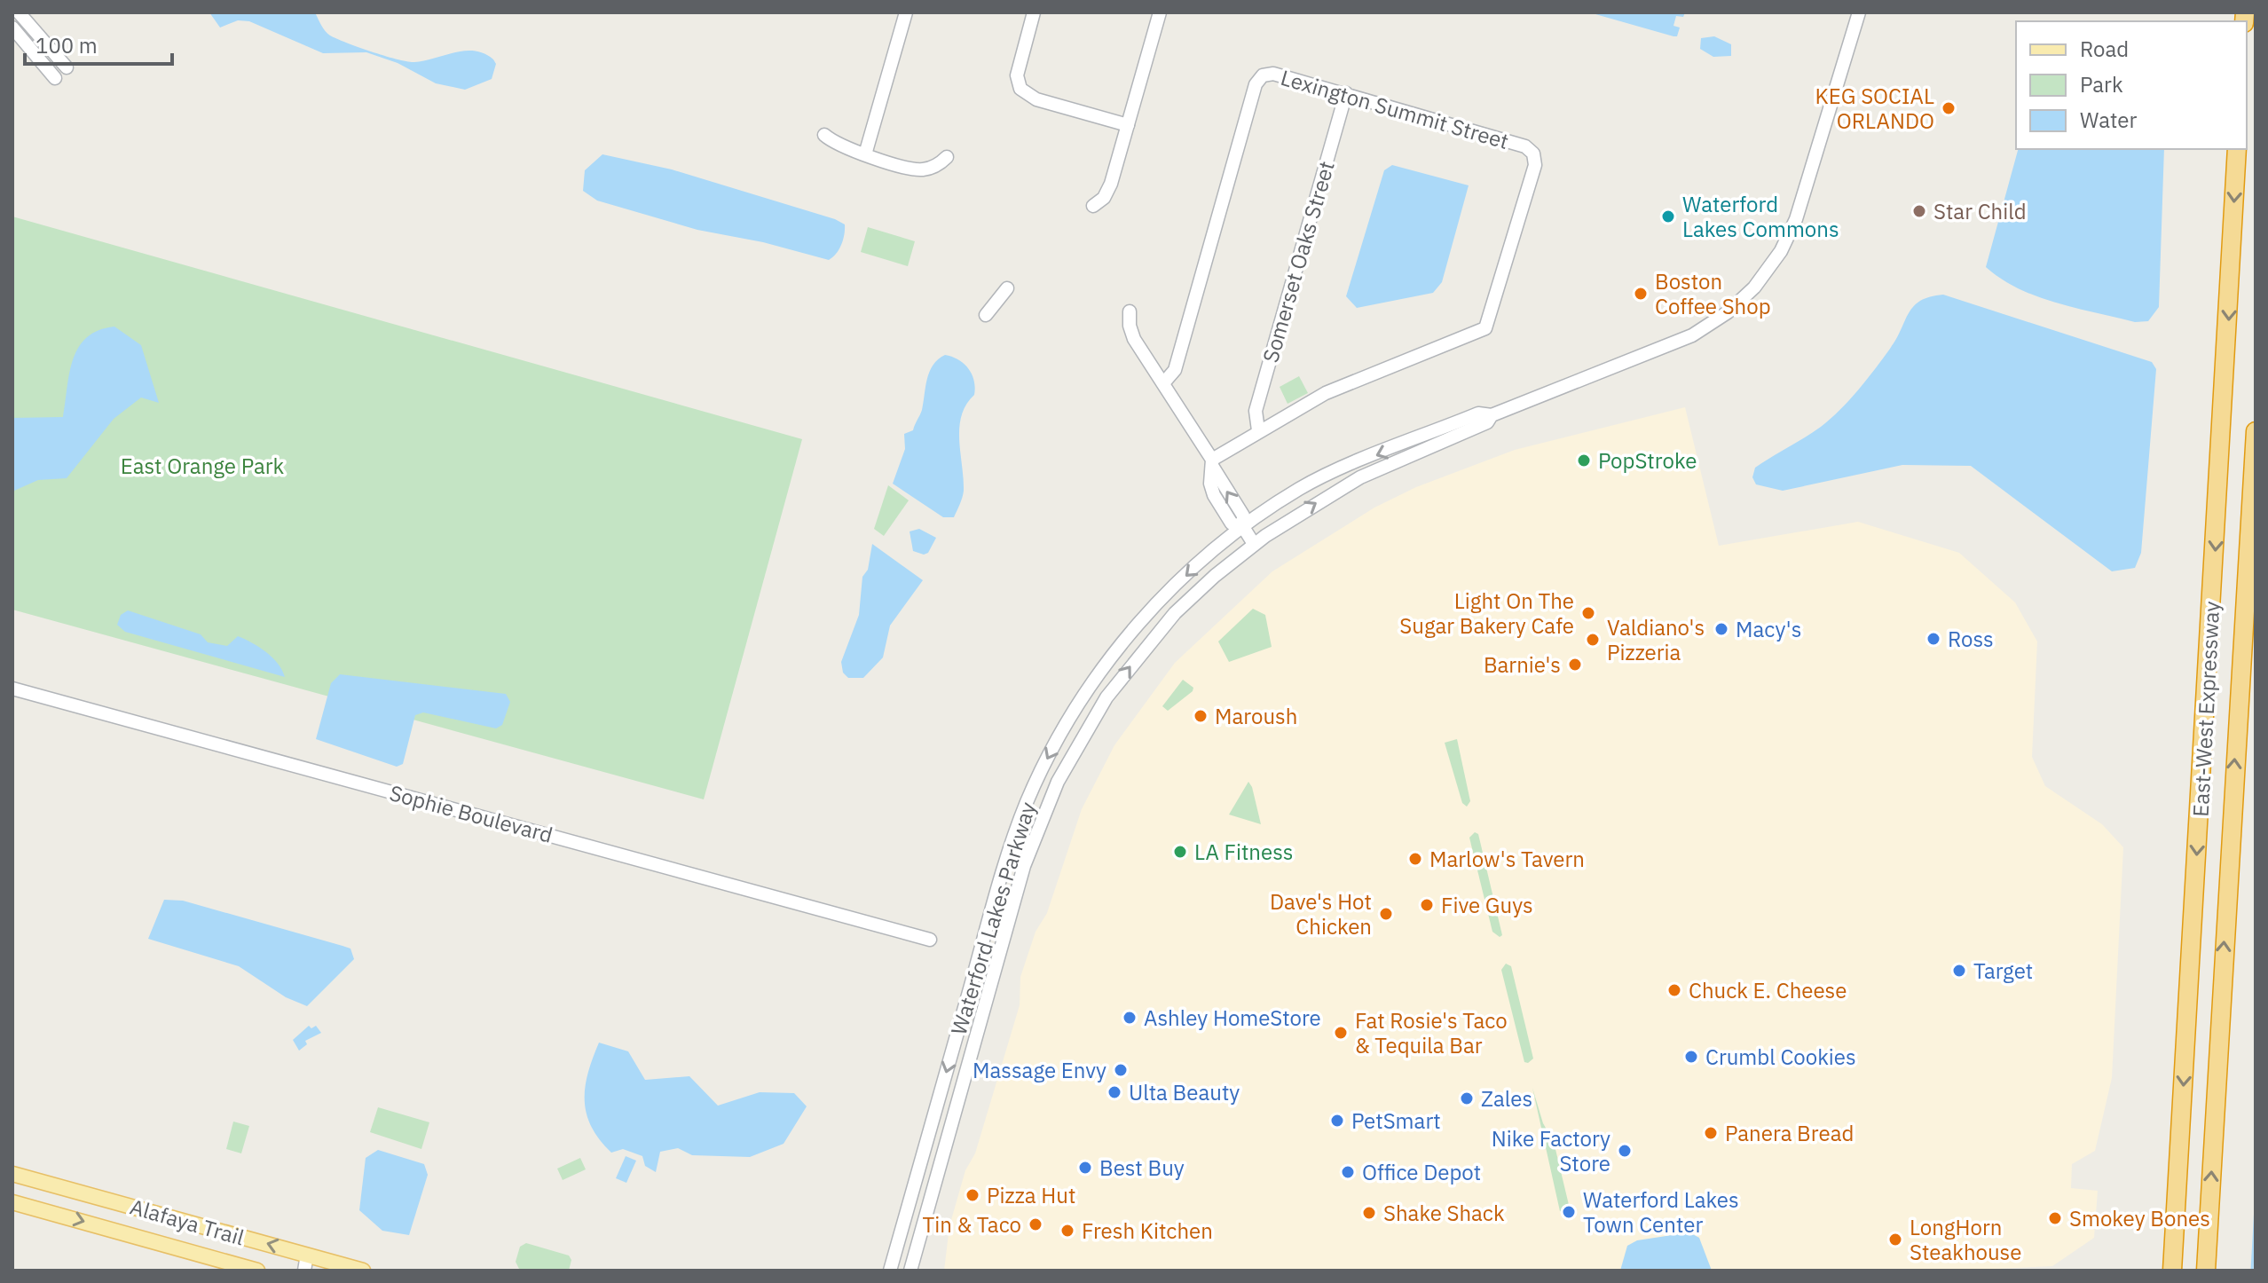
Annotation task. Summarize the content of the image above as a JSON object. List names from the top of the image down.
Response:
{
  "streets": {
    "highway": ["East-West Expressway"],
    "main road": ["Alafaya Trail"],
    "street": [
      "Lexington Summit Street",
      "Somerset Oaks Street",
      "Sophie Boulevard",
      "Waterford Lakes Parkway"
    ]
  },
  "crossings": [
    ["Lexington Summit Street", "Somerset Oaks Street"]
  ],
  "parks": ["East Orange Park"],
  "places": [
    "KEG SOCIAL ORLANDO",
    "Star Child",
    "Waterford Lakes Commons",
    "Boston Coffee Shop",
    "PopStroke",
    "Light On The Sugar Bakery Cafe",
    "Macy's",
    "Ross",
    "Valdiano's Pizzeria",
    "Barnie's",
    "Maroush",
    "LA Fitness",
    "Marlow's Tavern",
    "Five Guys",
    "Dave's Hot Chicken",
    "Target",
    "Chuck E. Cheese",
    "Ashley HomeStore",
    "Fat Rosie's Taco & Tequila Bar",
    "Crumbl Cookies",
    "Massage Envy",
    "Ulta Beauty",
    "Zales",
    "PetSmart",
    "Panera Bread",
    "Nike Factory Store",
    "Best Buy",
    "Office Depot",
    "Pizza Hut",
    "Waterford Lakes Town Center",
    "Shake Shack",
    "Smokey Bones",
    "Tin & Taco",
    "Fresh Kitchen",
    "LongHorn Steakhouse"
  ],
  "legend": ["Road", "Park", "Water"],
  "scale_bar": "100 m"
}
